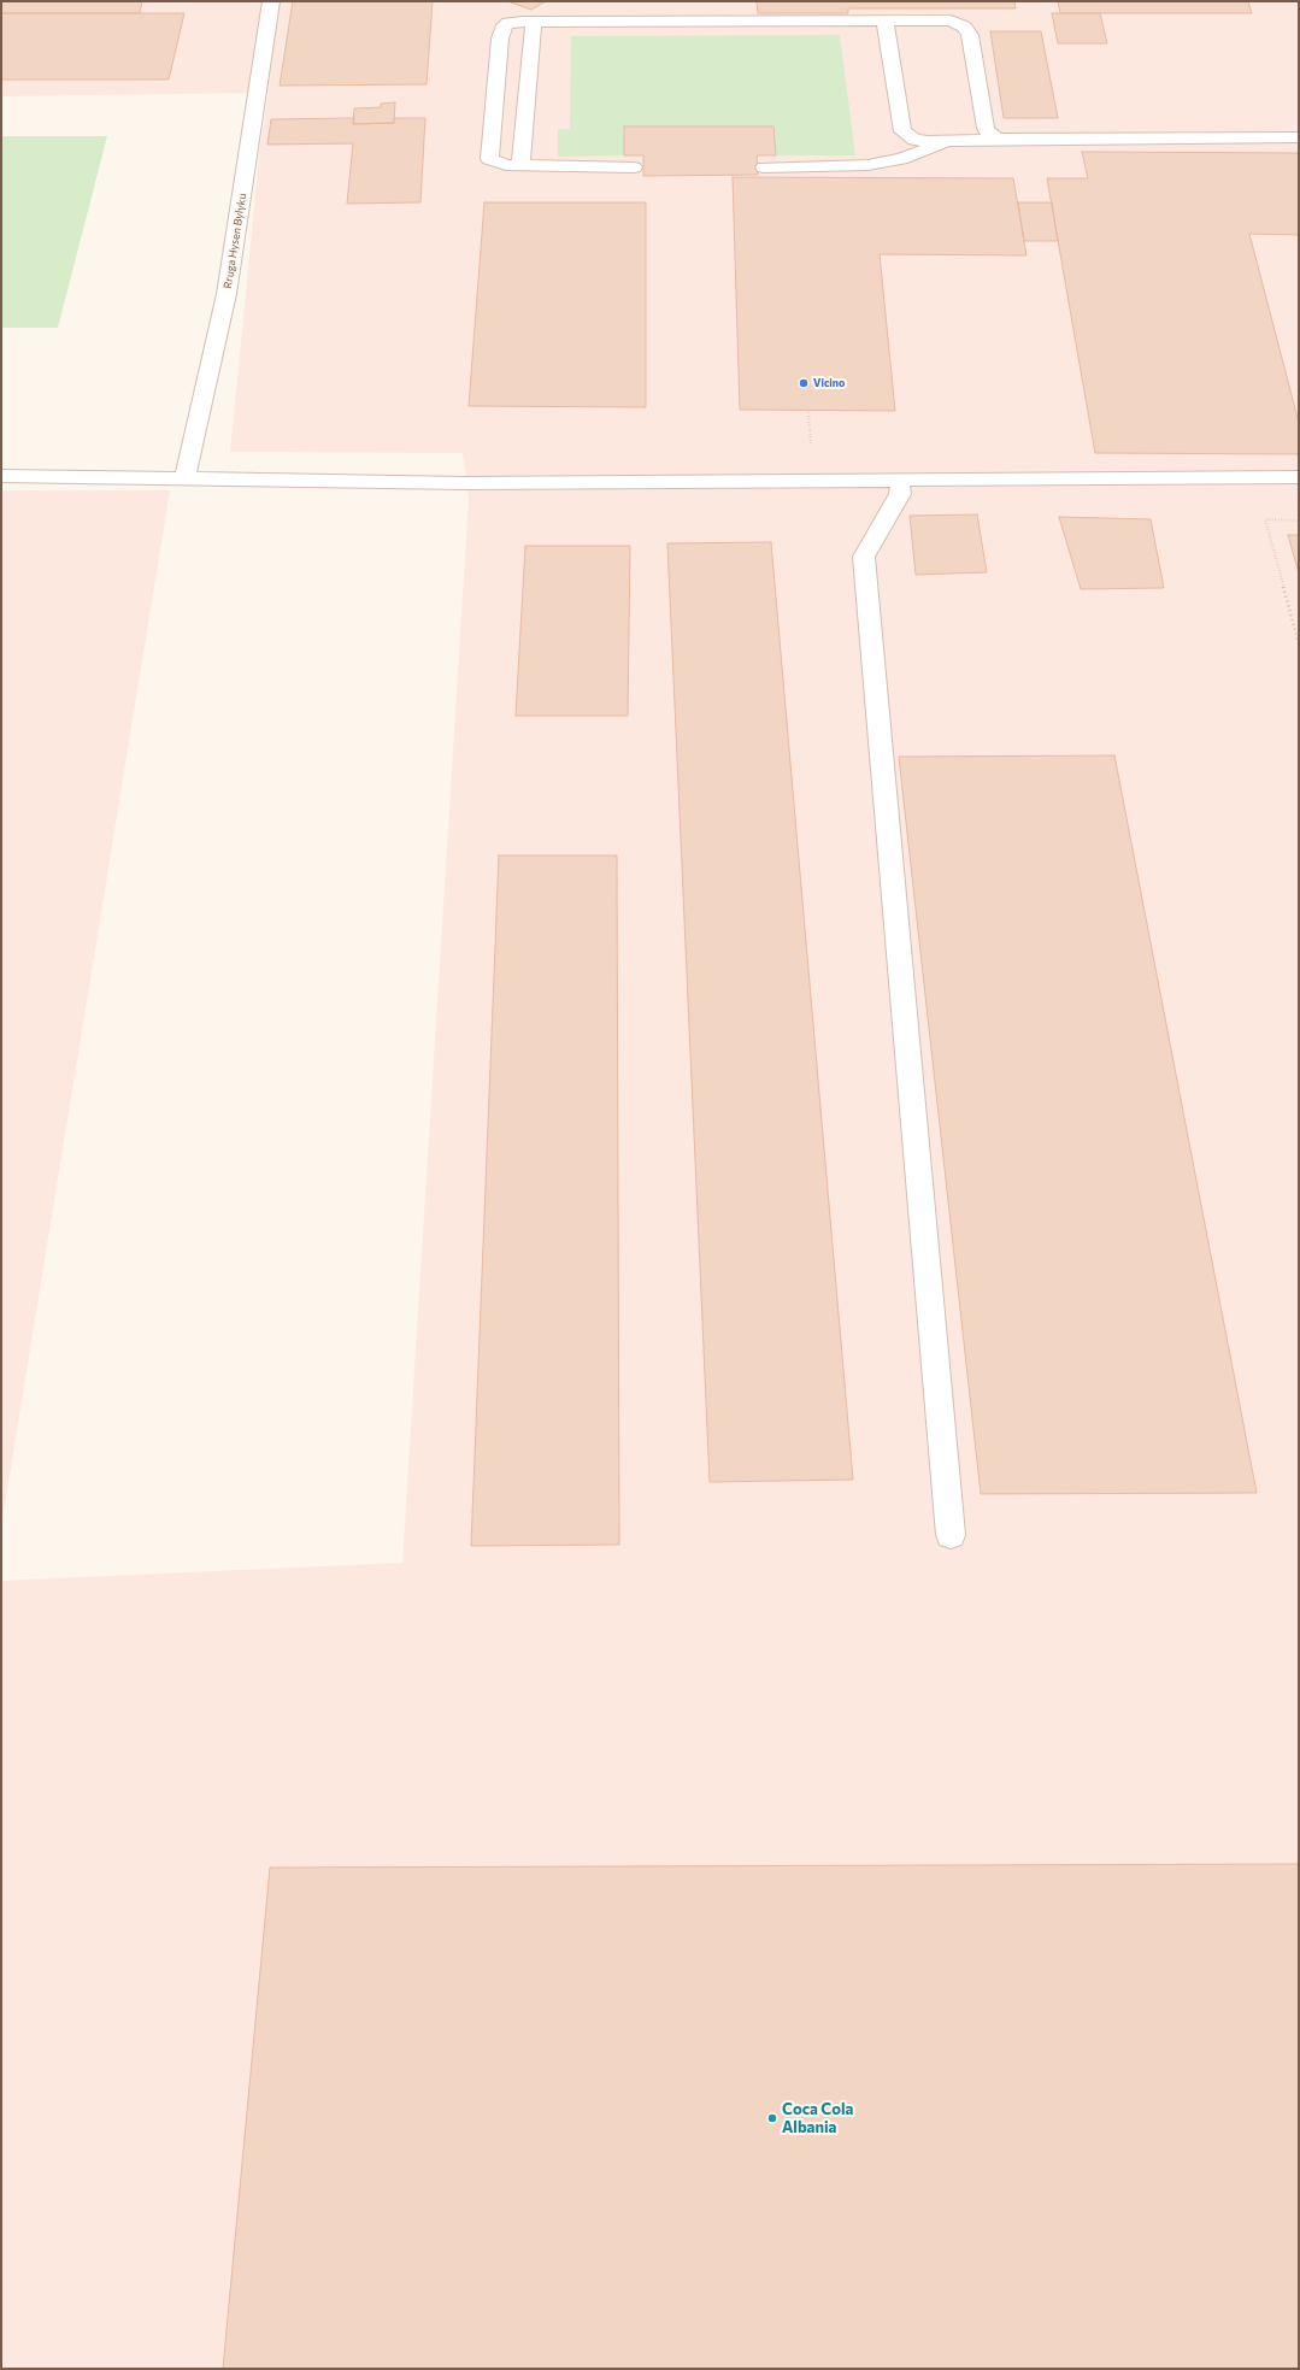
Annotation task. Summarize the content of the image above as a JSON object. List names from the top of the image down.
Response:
{
  "streets": {
    "street": ["Rruga Hysen Bylyku"]
  },
  "places": ["Vicino", "Coca Cola Albania"]
}
